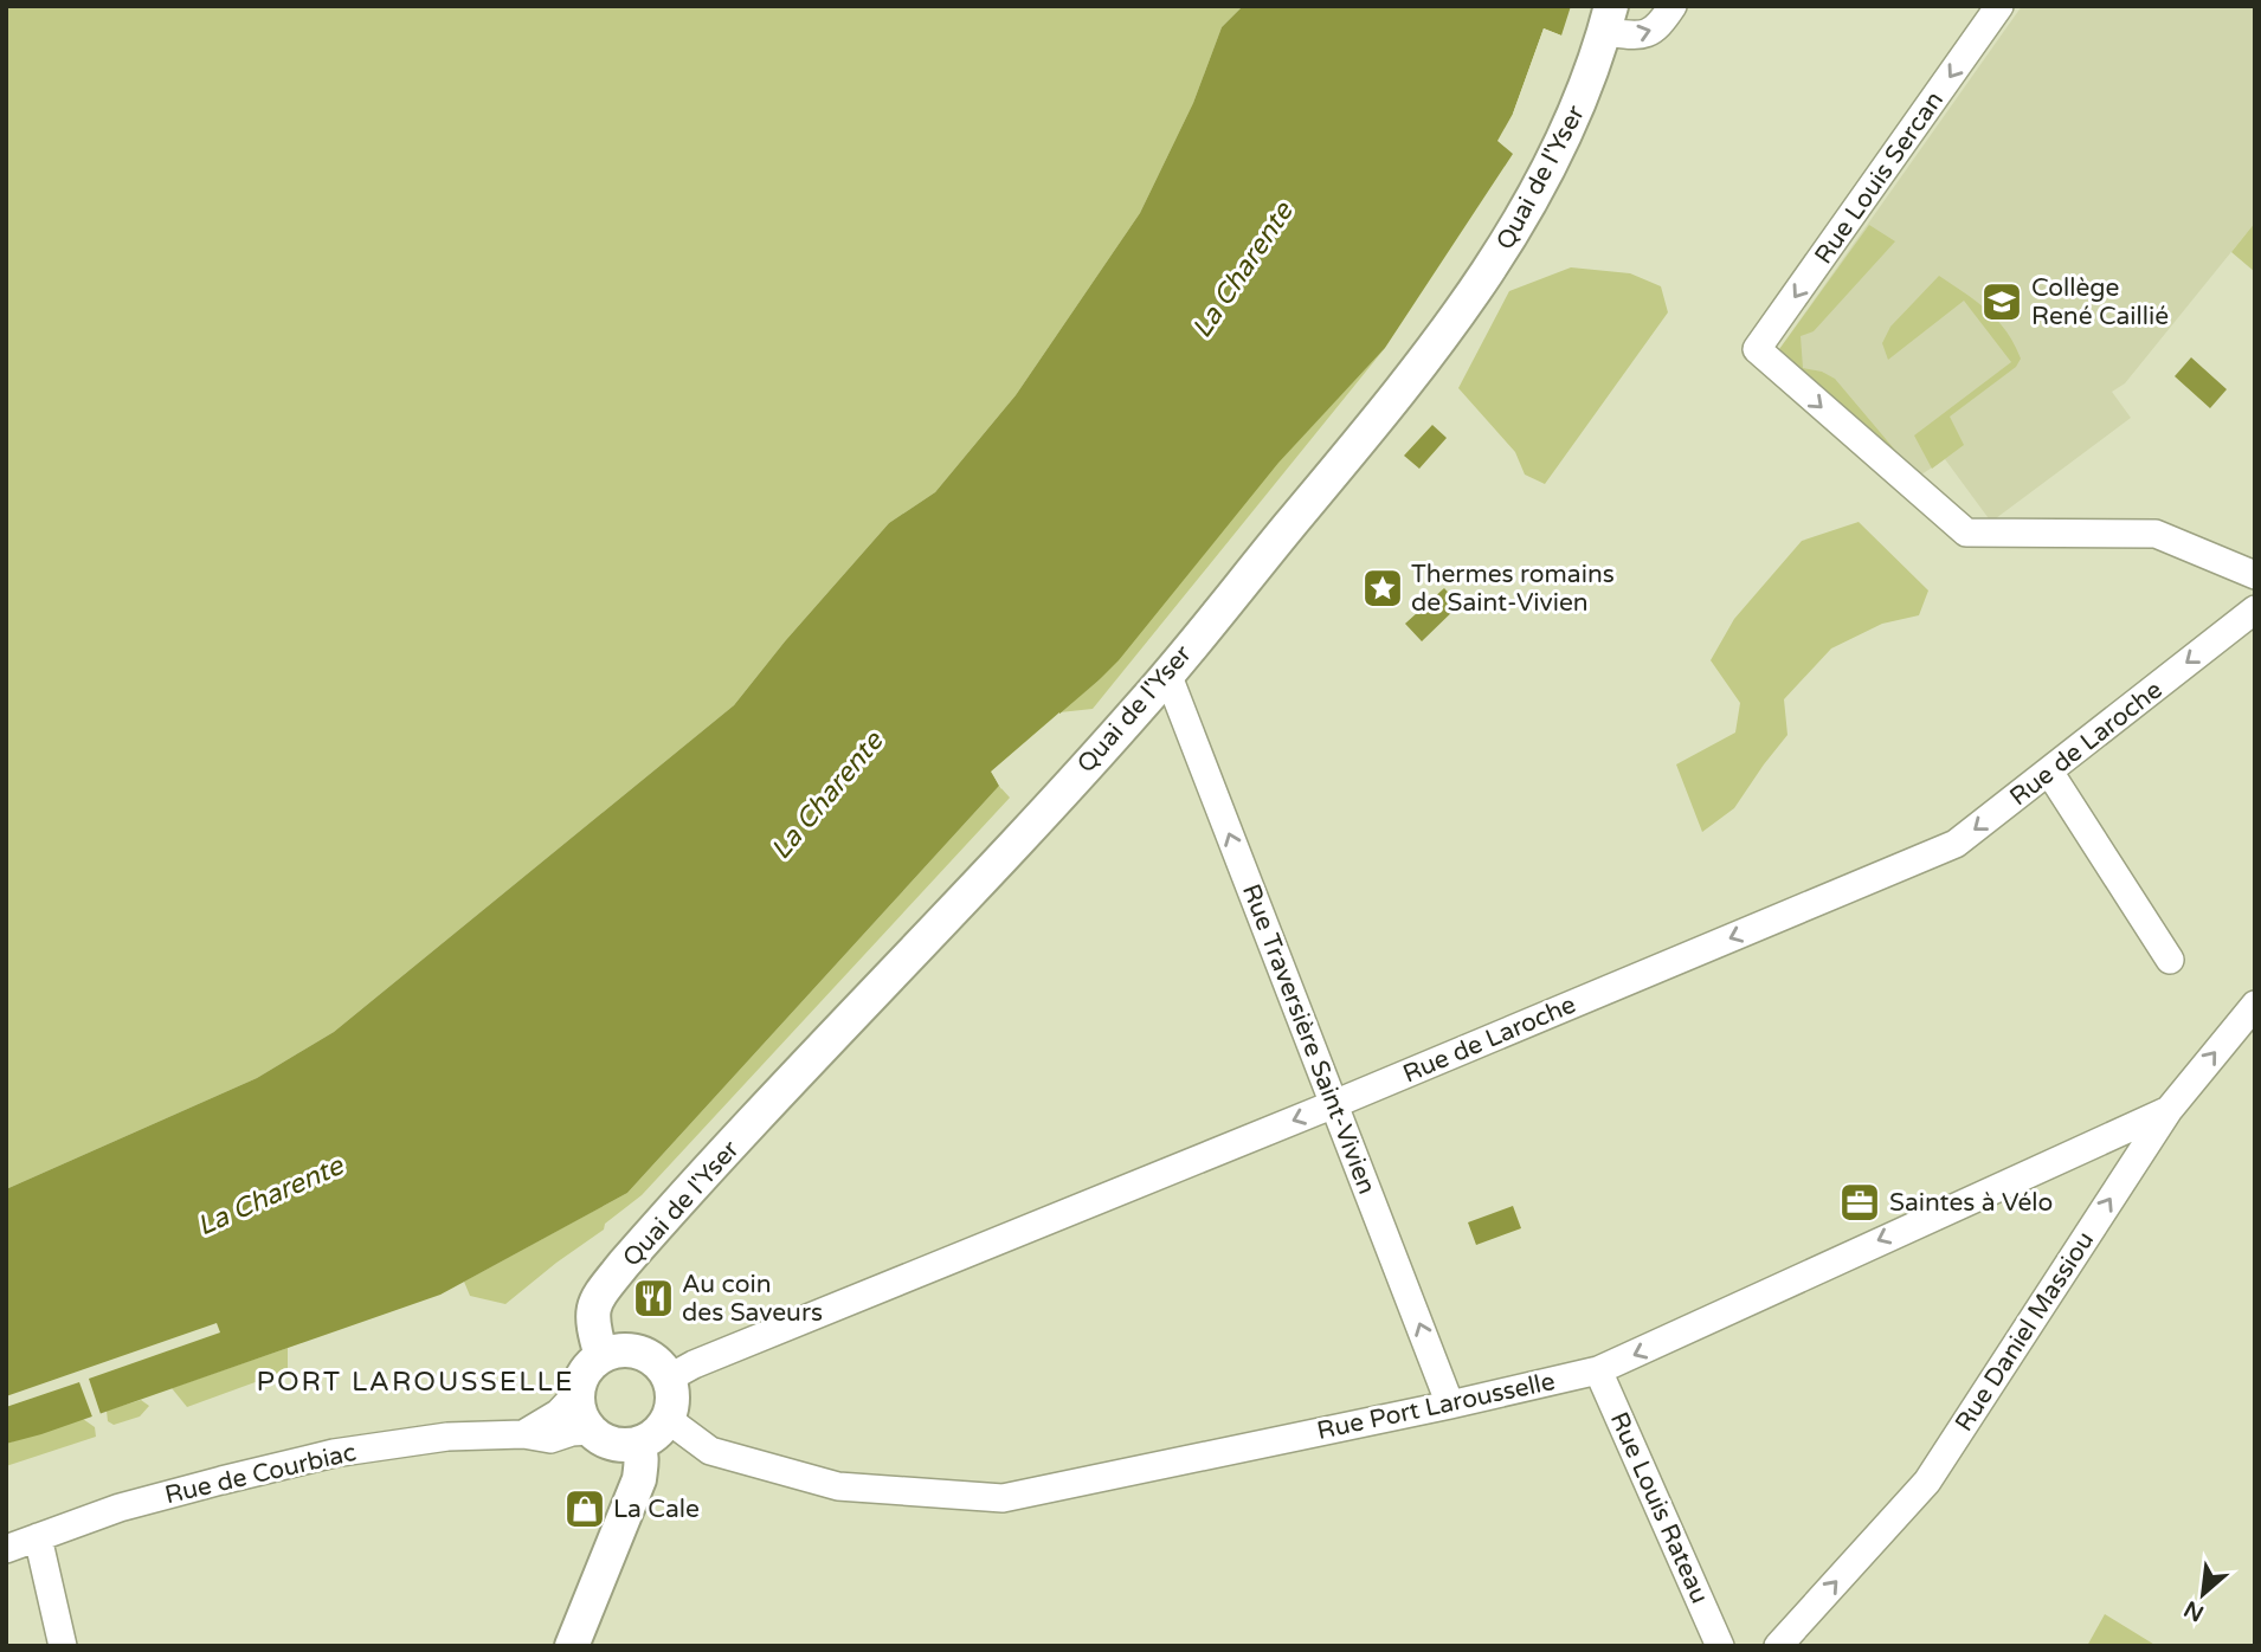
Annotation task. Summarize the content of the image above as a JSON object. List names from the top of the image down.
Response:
{
  "streets": {
    "street": [
      "Quai de l'Yser",
      "Rue Louis Sercan",
      "Rue de Laroche",
      "Rue Traversière Saint-Vivien",
      "Rue Daniel Massiou",
      "Rue Port Larousselle",
      "Rue de Courbiac",
      "Rue Louis Rateau"
    ]
  },
  "crossings": [
    ["Quai de l'Yser", "Rue de Laroche"],
    ["Quai de l'Yser", "Rue Traversière Saint-Vivien"],
    ["Quai de l'Yser", "Rue Port Larousselle"],
    ["Quai de l'Yser", "Rue de Courbiac"],
    ["Rue de Laroche", "Rue Traversière Saint-Vivien"],
    ["Rue de Laroche", "Rue Port Larousselle"],
    ["Rue de Laroche", "Rue de Courbiac"],
    ["Rue Traversière Saint-Vivien", "Rue Port Larousselle"],
    ["Rue Daniel Massiou", "Rue Port Larousselle"],
    ["Rue Port Larousselle", "Rue de Courbiac"],
    ["Rue Port Larousselle", "Rue Louis Rateau"]
  ],
  "one_way": [
    "Rue de Laroche",
    "Rue Traversière Saint-Vivien",
    "Rue Daniel Massiou",
    "Rue Port Larousselle"
  ],
  "districts": ["PORT LAROUSSELLE"],
  "water": ["La Charente"],
  "places": {
    "school or university": ["Collège René Caillié"],
    "place": ["Thermes romains de Saint-Vivien"],
    "office": ["Saintes à Vélo"],
    "restaurant": ["Au coin des Saveurs"],
    "shop": ["La Cale"]
  },
  "north": "bottom left"
}
